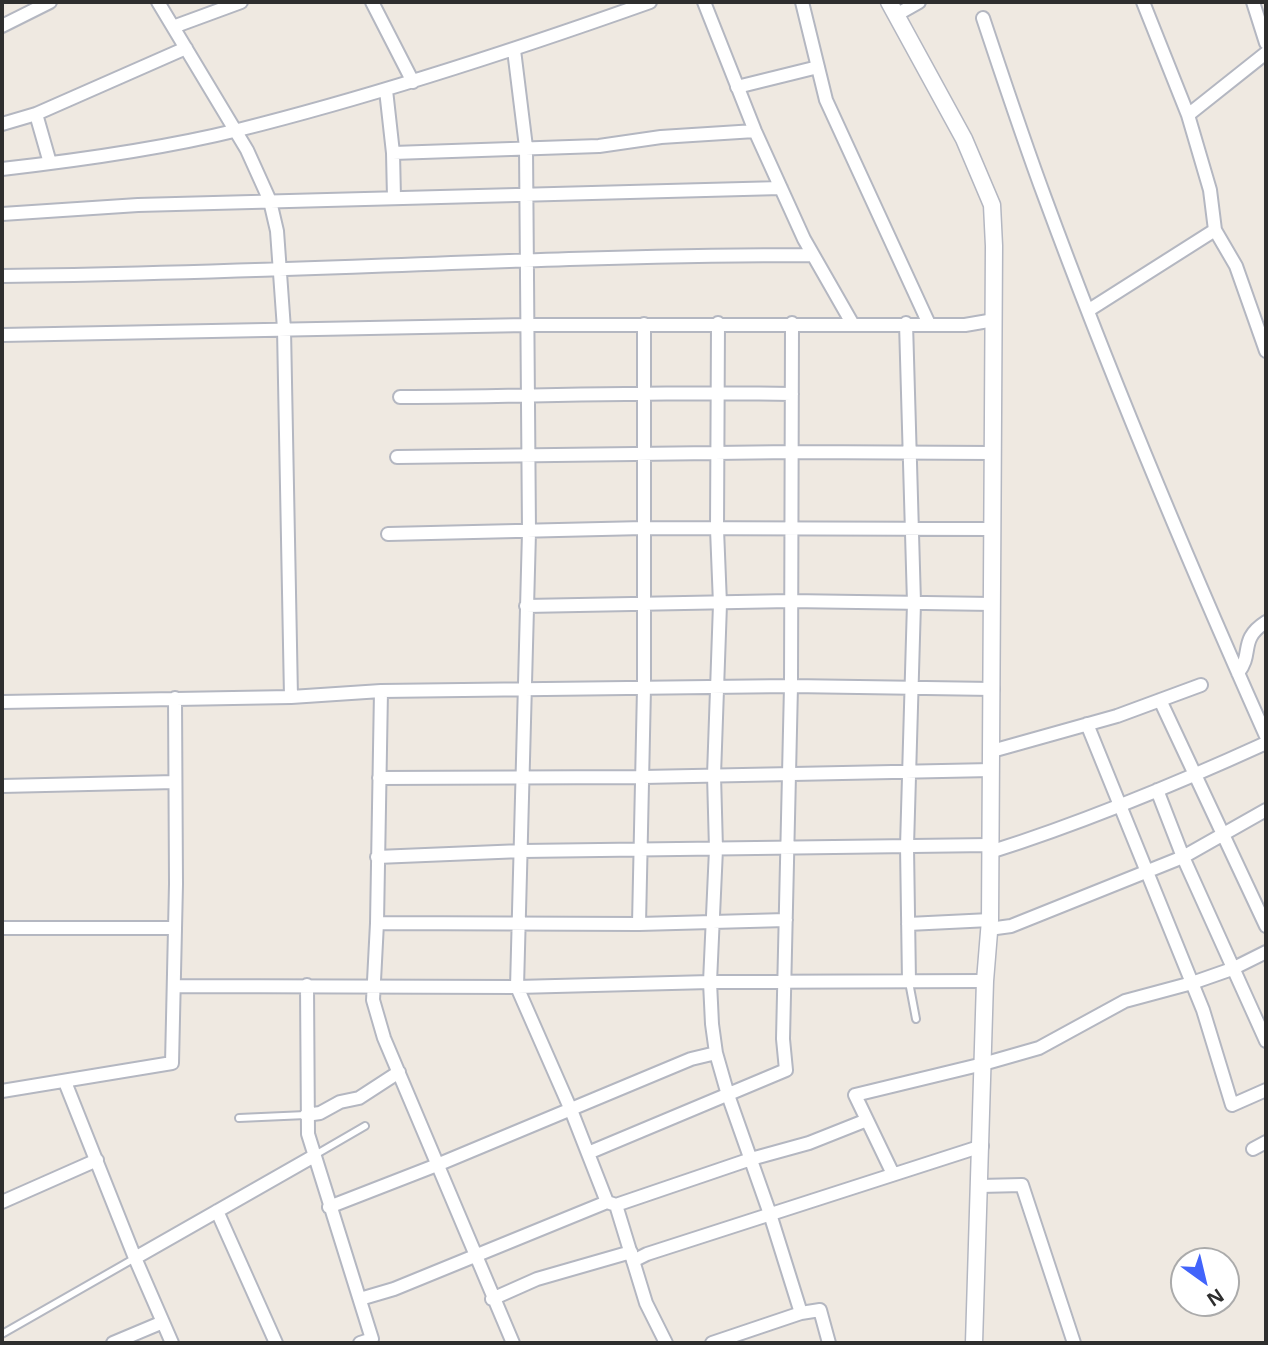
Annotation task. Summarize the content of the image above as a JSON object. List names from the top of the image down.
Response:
{
  "north": "bottom right"
}
